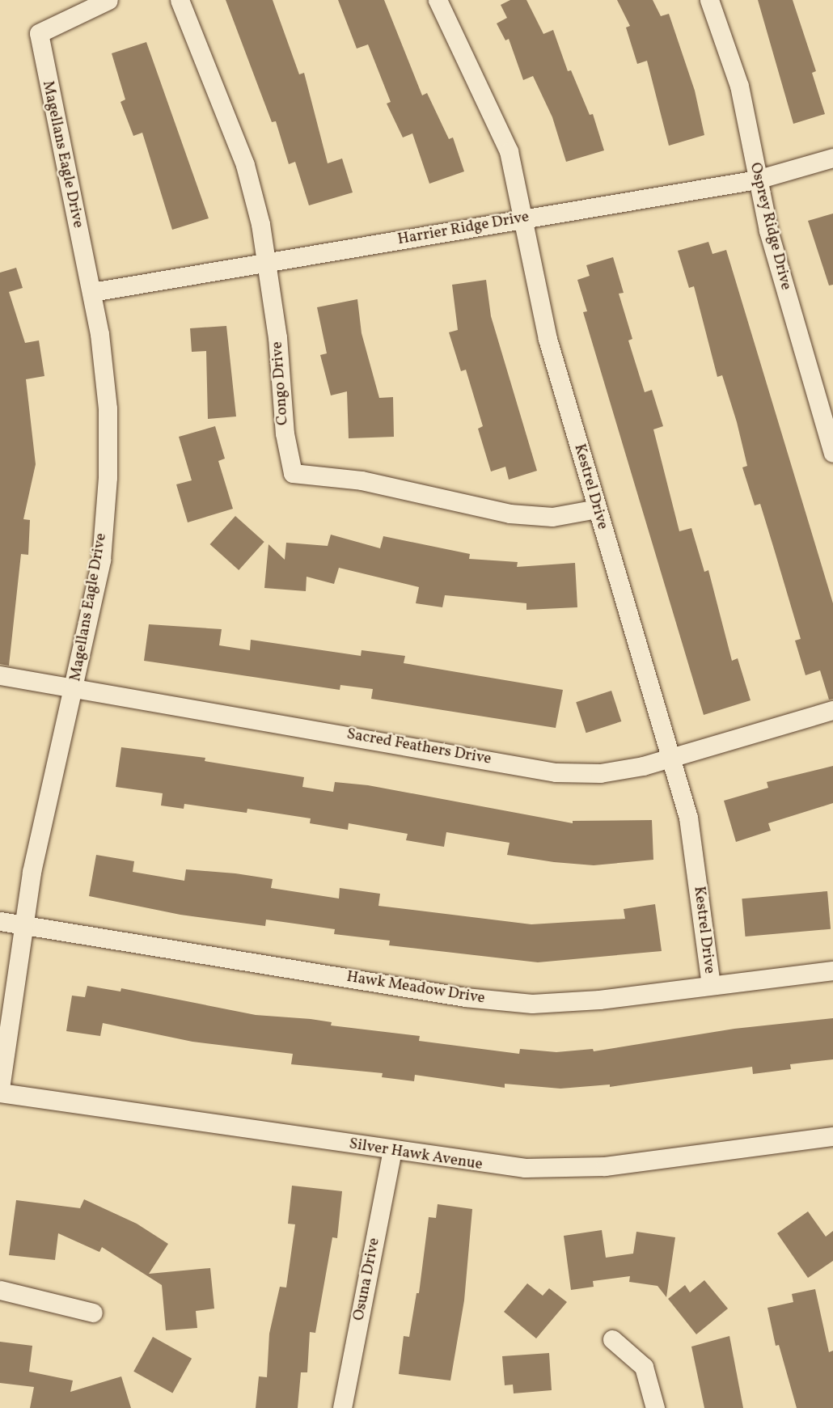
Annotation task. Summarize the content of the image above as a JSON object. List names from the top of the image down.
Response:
{
  "streets": {
    "street": [
      "Magellans Eagle Drive",
      "Osprey Ridge Drive",
      "Harrier Ridge Drive",
      "Congo Drive",
      "Kestrel Drive",
      "Sacred Feathers Drive",
      "Hawk Meadow Drive",
      "Silver Hawk Avenue",
      "Osuna Drive"
    ]
  },
  "crossings": [
    ["Magellans Eagle Drive", "Harrier Ridge Drive"],
    ["Magellans Eagle Drive", "Sacred Feathers Drive"],
    ["Magellans Eagle Drive", "Hawk Meadow Drive"],
    ["Magellans Eagle Drive", "Silver Hawk Avenue"],
    ["Osprey Ridge Drive", "Harrier Ridge Drive"],
    ["Harrier Ridge Drive", "Congo Drive"],
    ["Harrier Ridge Drive", "Kestrel Drive"],
    ["Congo Drive", "Kestrel Drive"],
    ["Kestrel Drive", "Sacred Feathers Drive"],
    ["Kestrel Drive", "Hawk Meadow Drive"],
    ["Silver Hawk Avenue", "Osuna Drive"]
  ]
}
